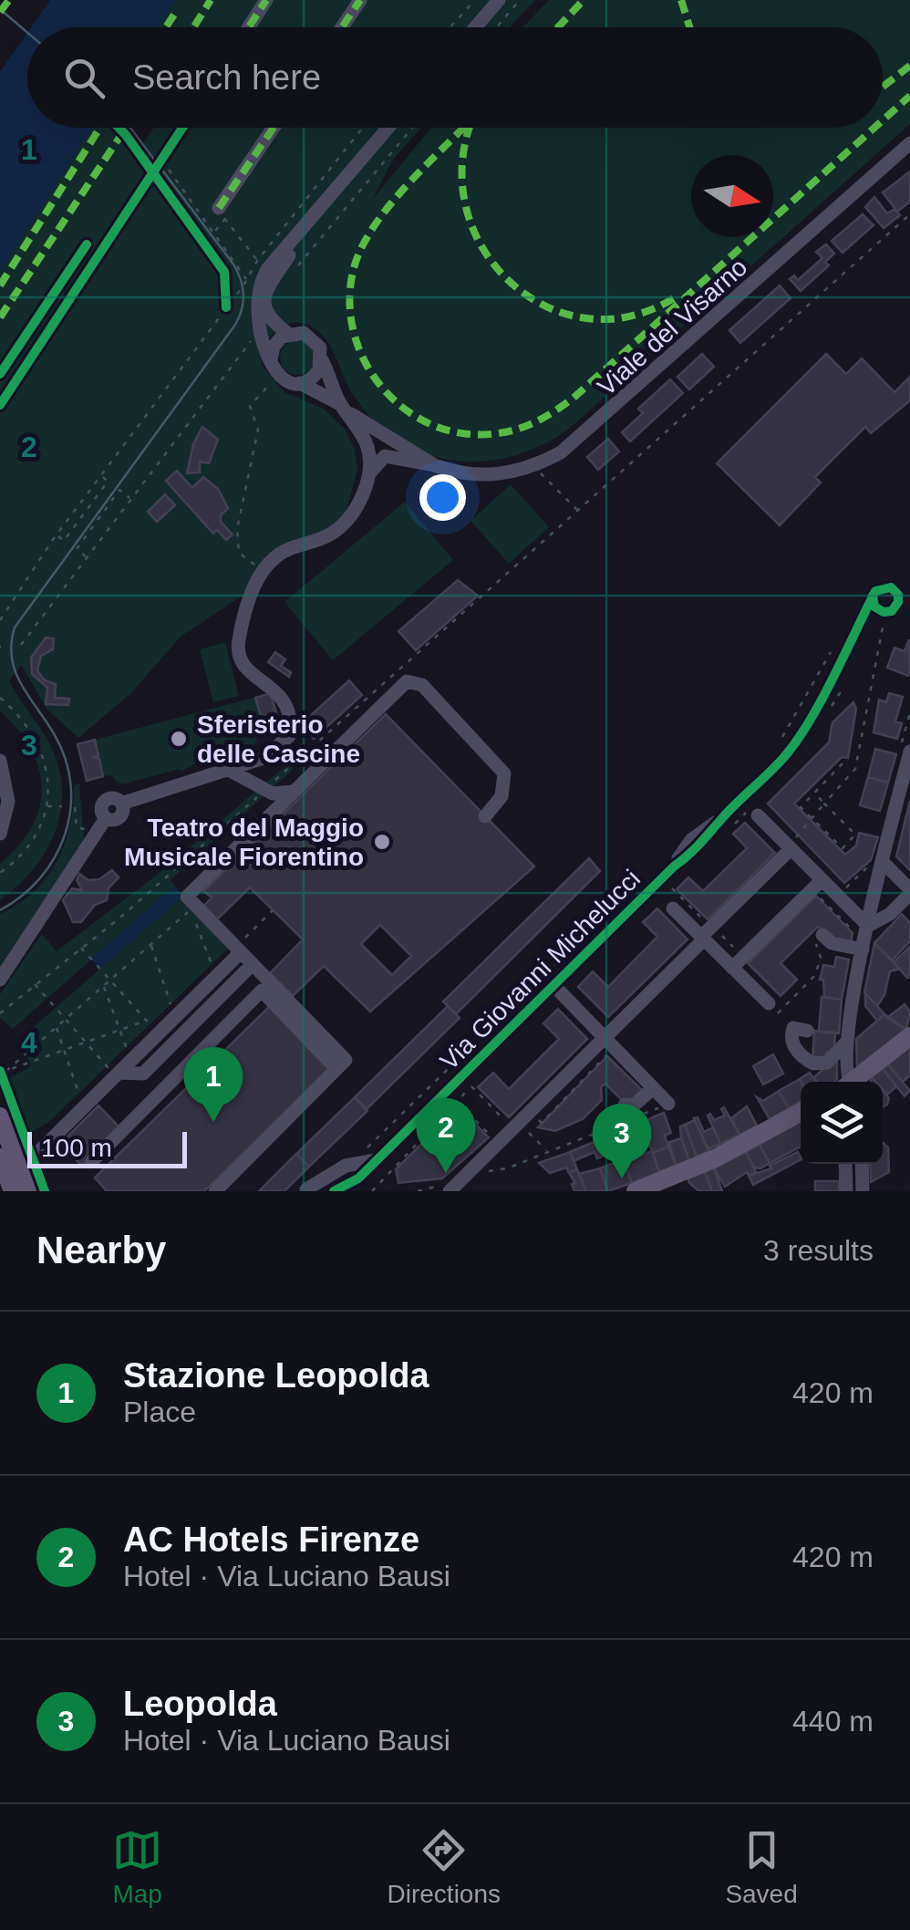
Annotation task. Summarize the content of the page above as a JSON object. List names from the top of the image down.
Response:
{
  "streets": {
    "street": ["Viale del Visarno", "Via Giovanni Michelucci"]
  },
  "places": ["Sferisterio delle Cascine", "Teatro del Maggio Musicale Fiorentino"],
  "scale_bar": "100 m",
  "north": "right",
  "page": {
    "search": "Search here",
    "pins": ["1", "2", "3"],
    "scale": "100 m",
    "heading": ["Nearby", "3 results"],
    "list": [
      {
        "mark": "1",
        "name": "Stazione Leopolda",
        "note": "Place",
        "value": "420 m"
      },
      {
        "mark": "2",
        "name": "AC Hotels Firenze",
        "note": "Hotel · Via Luciano Bausi",
        "value": "420 m"
      },
      {
        "mark": "3",
        "name": "Leopolda",
        "note": "Hotel · Via Luciano Bausi",
        "value": "440 m"
      }
    ],
    "nav": ["Map", "Directions", "Saved"]
  },
  "grid": {
    "rows": [
      "1",
      "2",
      "3",
      "4"
    ]
  }
}
